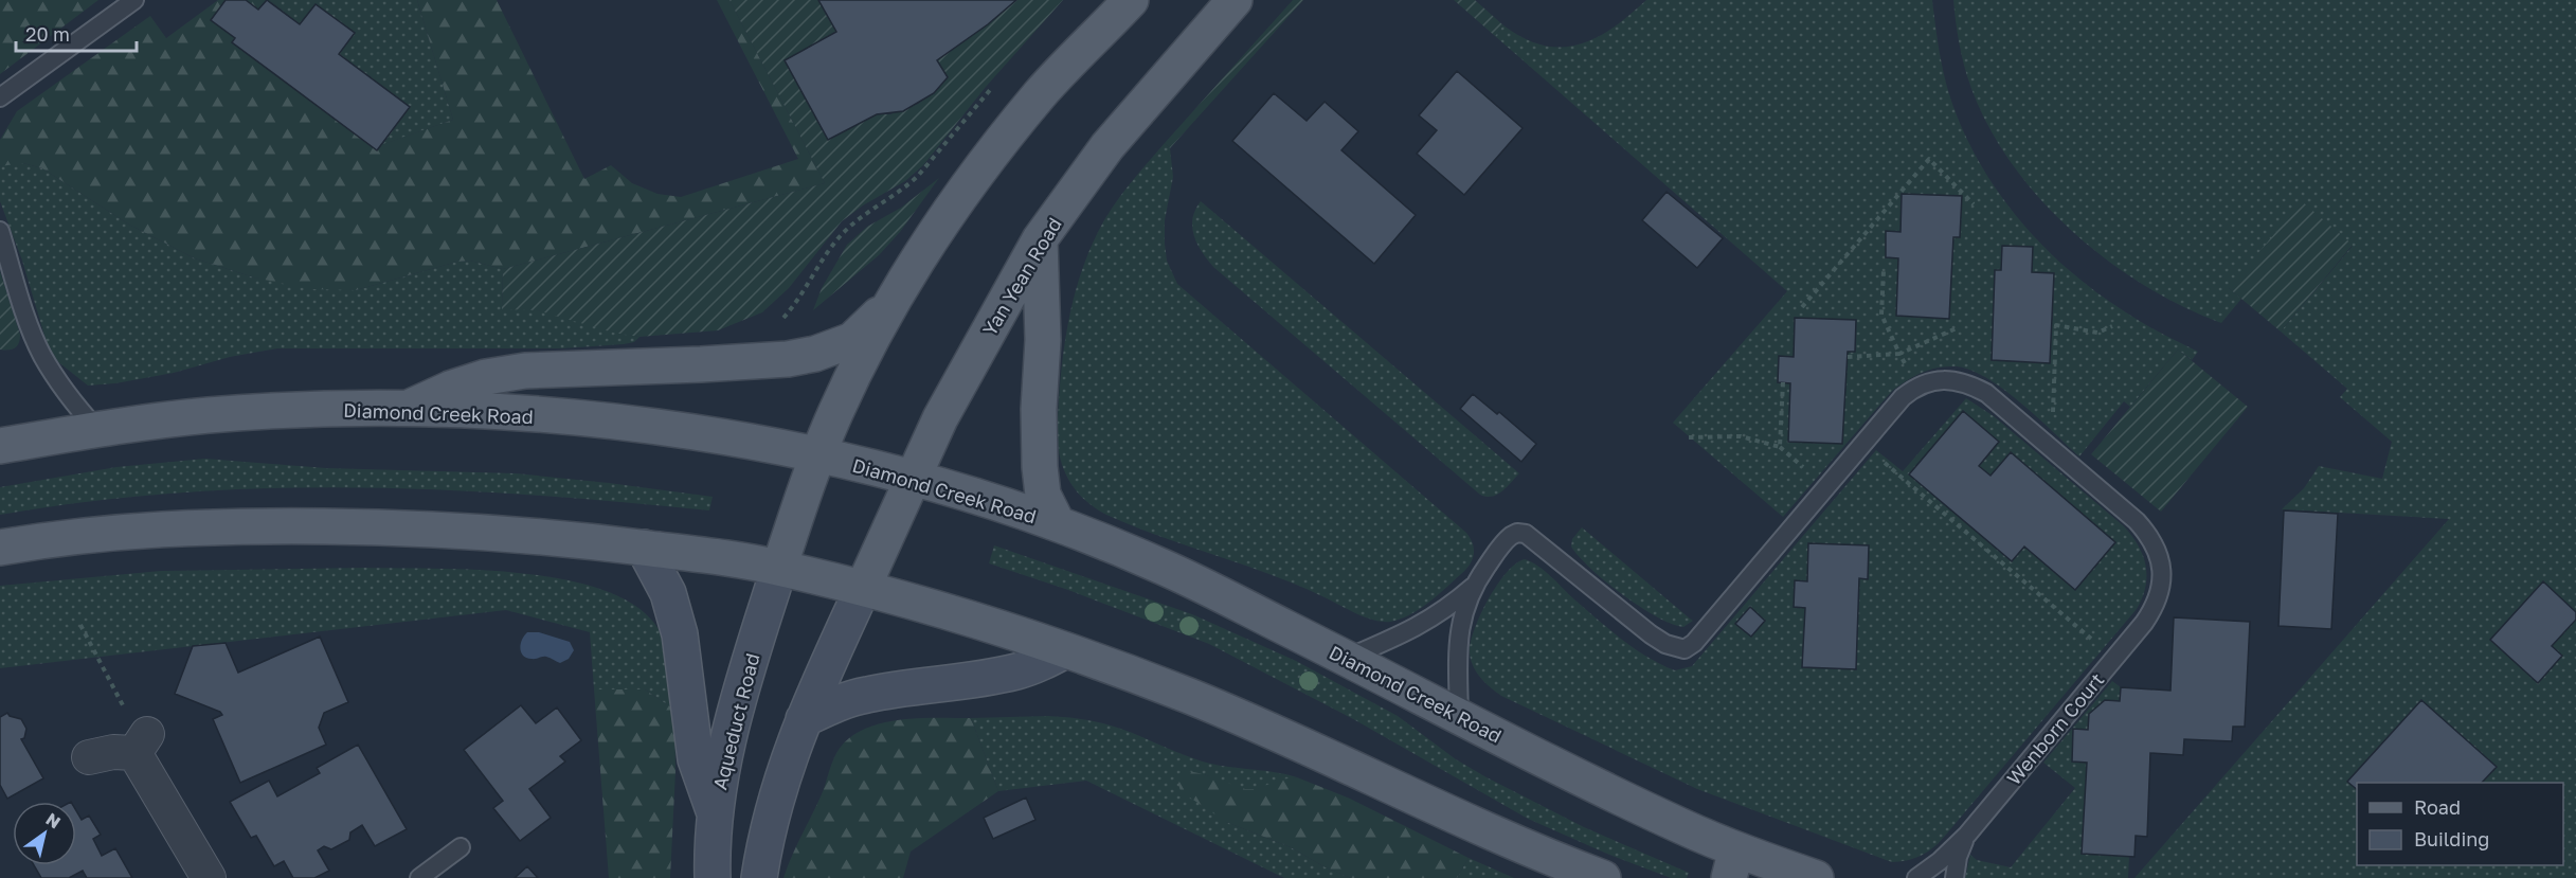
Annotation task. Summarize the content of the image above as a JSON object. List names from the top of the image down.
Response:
{
  "streets": {
    "main road": ["Yan Yean Road", "Diamond Creek Road", "Aqueduct Road"],
    "lane": ["Wenborn Court"]
  },
  "crossings": [
    ["Yan Yean Road", "Diamond Creek Road"]
  ],
  "legend": ["Road", "Building"],
  "scale_bar": "20 m",
  "north": "top right"
}
